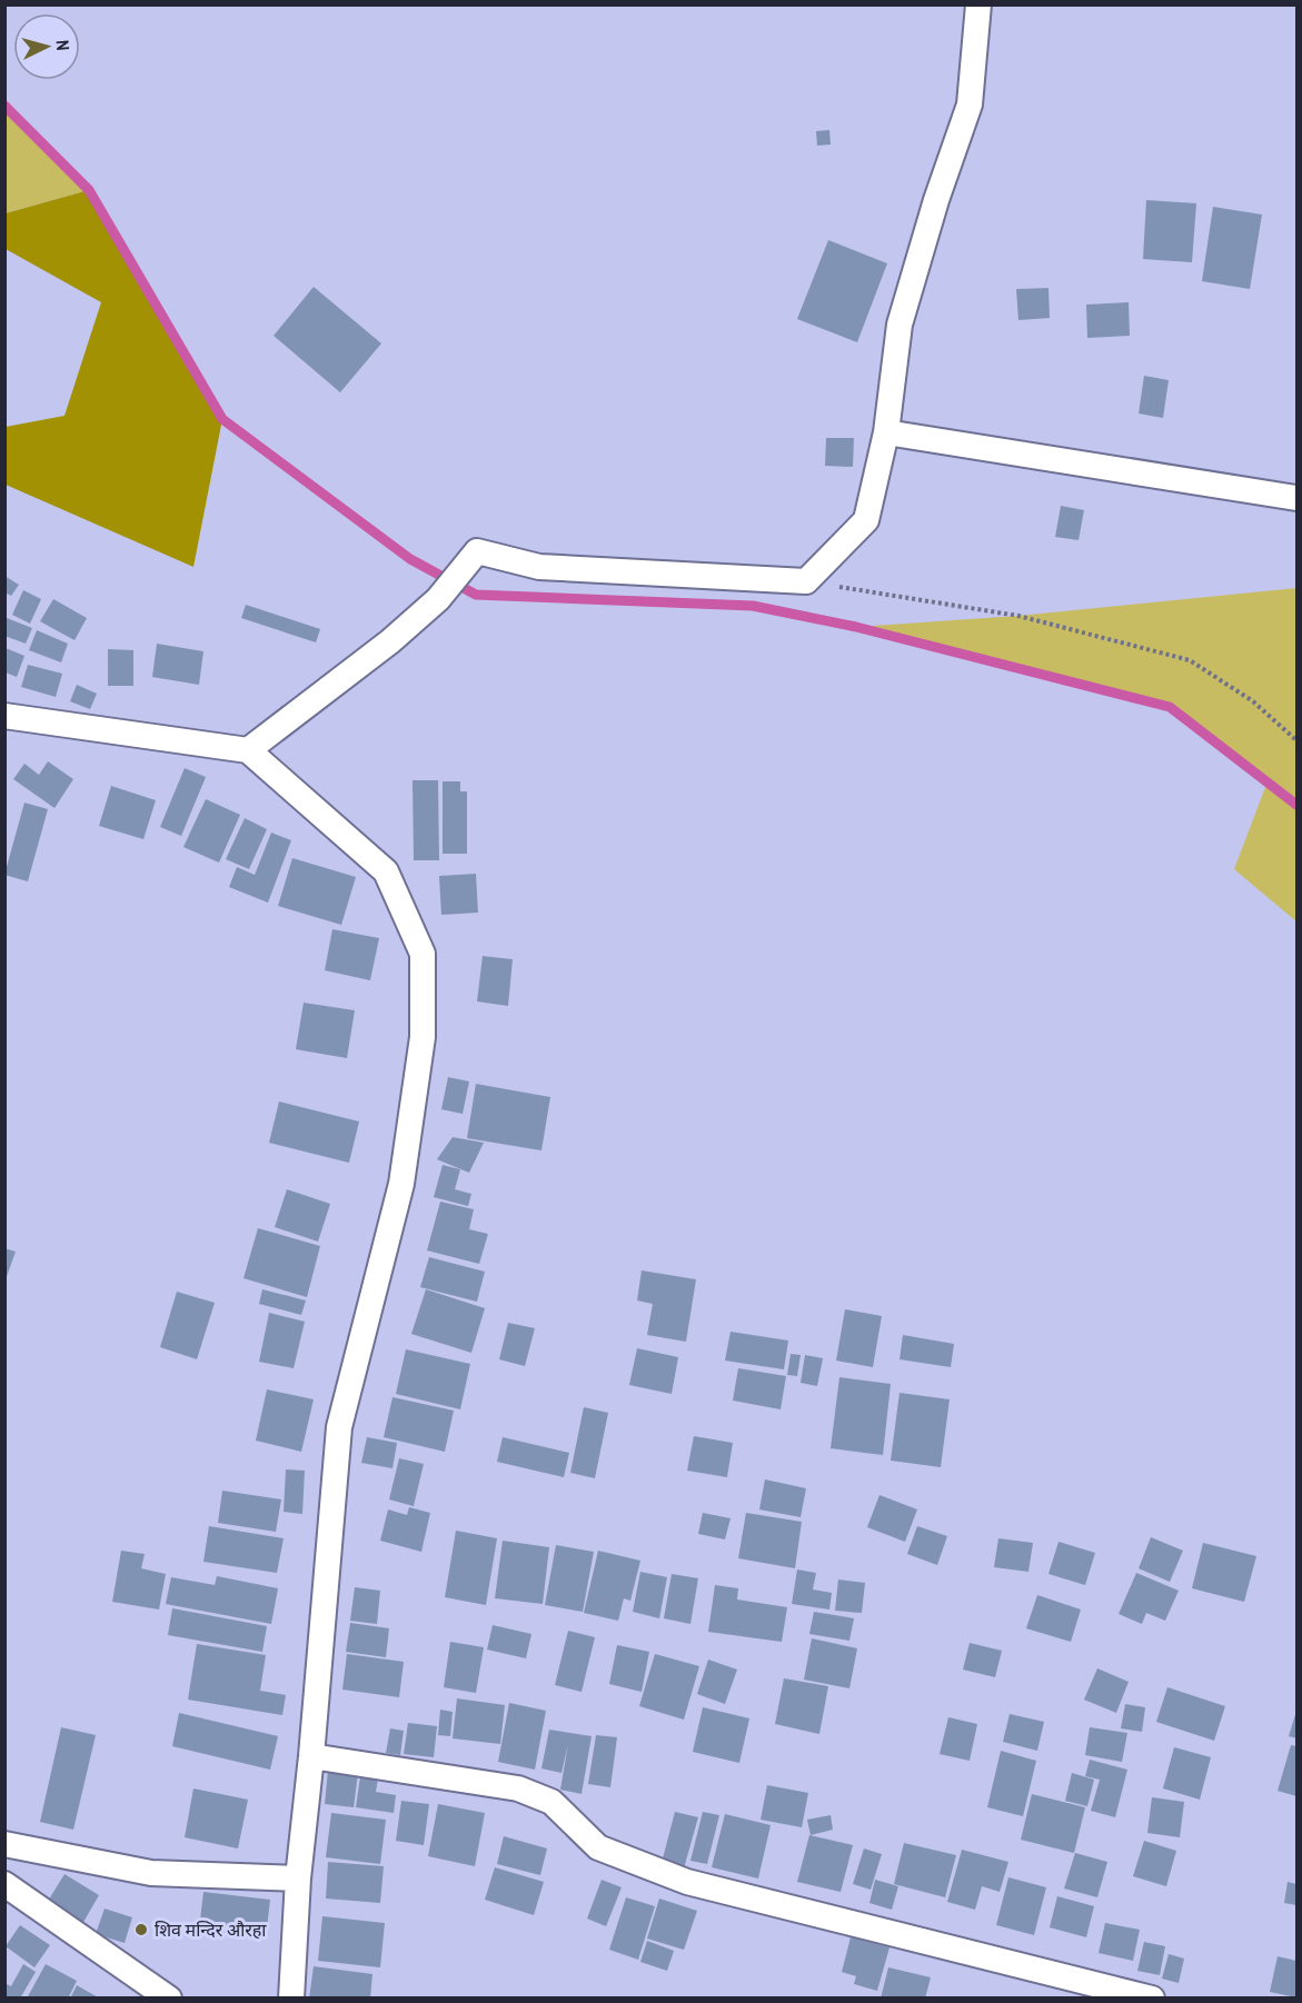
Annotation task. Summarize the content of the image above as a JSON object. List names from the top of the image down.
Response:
{
  "places": ["शिव मन्दिर औरहा"],
  "north": "right"
}
